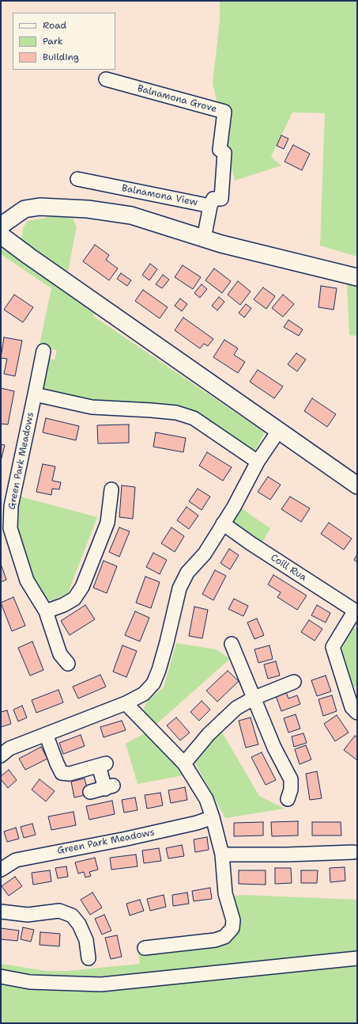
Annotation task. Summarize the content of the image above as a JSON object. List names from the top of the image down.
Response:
{
  "streets": {
    "street": [
      "Balnamona Grove",
      "Balnamona View",
      "Green Park Meadows",
      "Coill Rua"
    ]
  },
  "crossings": [
    ["Balnamona Grove", "Balnamona View"]
  ],
  "legend": ["Road", "Park", "Building"]
}
